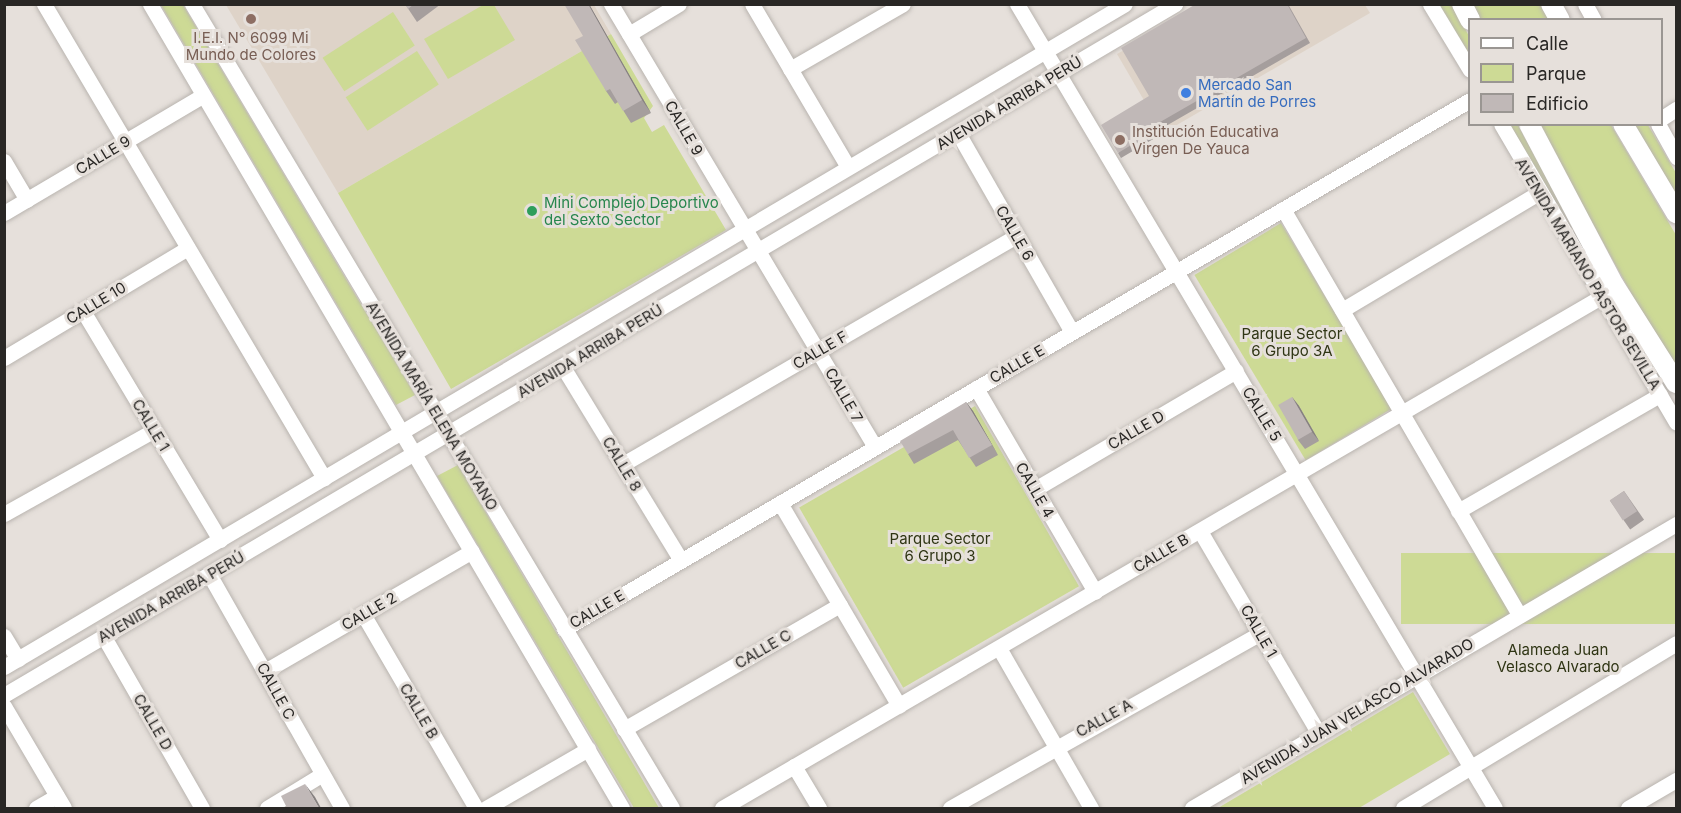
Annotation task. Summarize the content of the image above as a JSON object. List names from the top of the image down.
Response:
{
  "streets": {
    "main road": ["AVENIDA MARIANO PASTOR SEVILLA"],
    "street": [
      "AVENIDA ARRIBA PERÚ",
      "CALLE 9",
      "CALLE 6",
      "CALLE 10",
      "CALLE F",
      "CALLE E",
      "CALLE 7",
      "AVENIDA MARÍA ELENA MOYANO",
      "CALLE 5",
      "CALLE 1",
      "CALLE D",
      "CALLE 8",
      "CALLE 4",
      "CALLE B",
      "CALLE 2",
      "CALLE C",
      "AVENIDA JUAN VELASCO ALVARADO",
      "CALLE A"
    ]
  },
  "crossings": [
    ["AVENIDA ARRIBA PERÚ", "CALLE 9"],
    ["AVENIDA ARRIBA PERÚ", "CALLE 6"],
    ["AVENIDA ARRIBA PERÚ", "CALLE 7"],
    ["AVENIDA ARRIBA PERÚ", "AVENIDA MARÍA ELENA MOYANO"],
    ["AVENIDA ARRIBA PERÚ", "CALLE 5"],
    ["AVENIDA ARRIBA PERÚ", "CALLE 1"],
    ["AVENIDA ARRIBA PERÚ", "CALLE D"],
    ["AVENIDA ARRIBA PERÚ", "CALLE 8"],
    ["AVENIDA ARRIBA PERÚ", "CALLE C"],
    ["CALLE 9", "CALLE 7"],
    ["CALLE 6", "CALLE F"],
    ["CALLE 6", "CALLE E"],
    ["AVENIDA MARIANO PASTOR SEVILLA", "CALLE B"],
    ["CALLE 10", "CALLE 1"],
    ["CALLE F", "CALLE 7"],
    ["CALLE F", "CALLE 8"],
    ["CALLE E", "CALLE 7"],
    ["CALLE E", "AVENIDA MARÍA ELENA MOYANO"],
    ["CALLE E", "CALLE 5"],
    ["CALLE E", "CALLE 8"],
    ["CALLE E", "CALLE 4"],
    ["AVENIDA MARÍA ELENA MOYANO", "CALLE C"],
    ["CALLE 5", "CALLE D"],
    ["CALLE 5", "CALLE B"],
    ["CALLE 5", "AVENIDA JUAN VELASCO ALVARADO"],
    ["CALLE 1", "CALLE B"],
    ["CALLE 1", "AVENIDA JUAN VELASCO ALVARADO"],
    ["CALLE 1", "CALLE A"],
    ["CALLE D", "CALLE 4"],
    ["CALLE 4", "CALLE B"],
    ["CALLE B", "CALLE 2"],
    ["CALLE 2", "CALLE C"]
  ],
  "parks": ["Parque Sector 6 Grupo 3A", "Parque Sector 6 Grupo 3", "Alameda Juan Velasco Alvarado"],
  "places": [
    "I.E.I. N° 6099 Mi Mundo de Colores",
    "Mercado San Martín de Porres",
    "Institución Educativa Virgen De Yauca",
    "Mini Complejo Deportivo del Sexto Sector"
  ],
  "legend": ["Calle", "Parque", "Edificio"]
}
